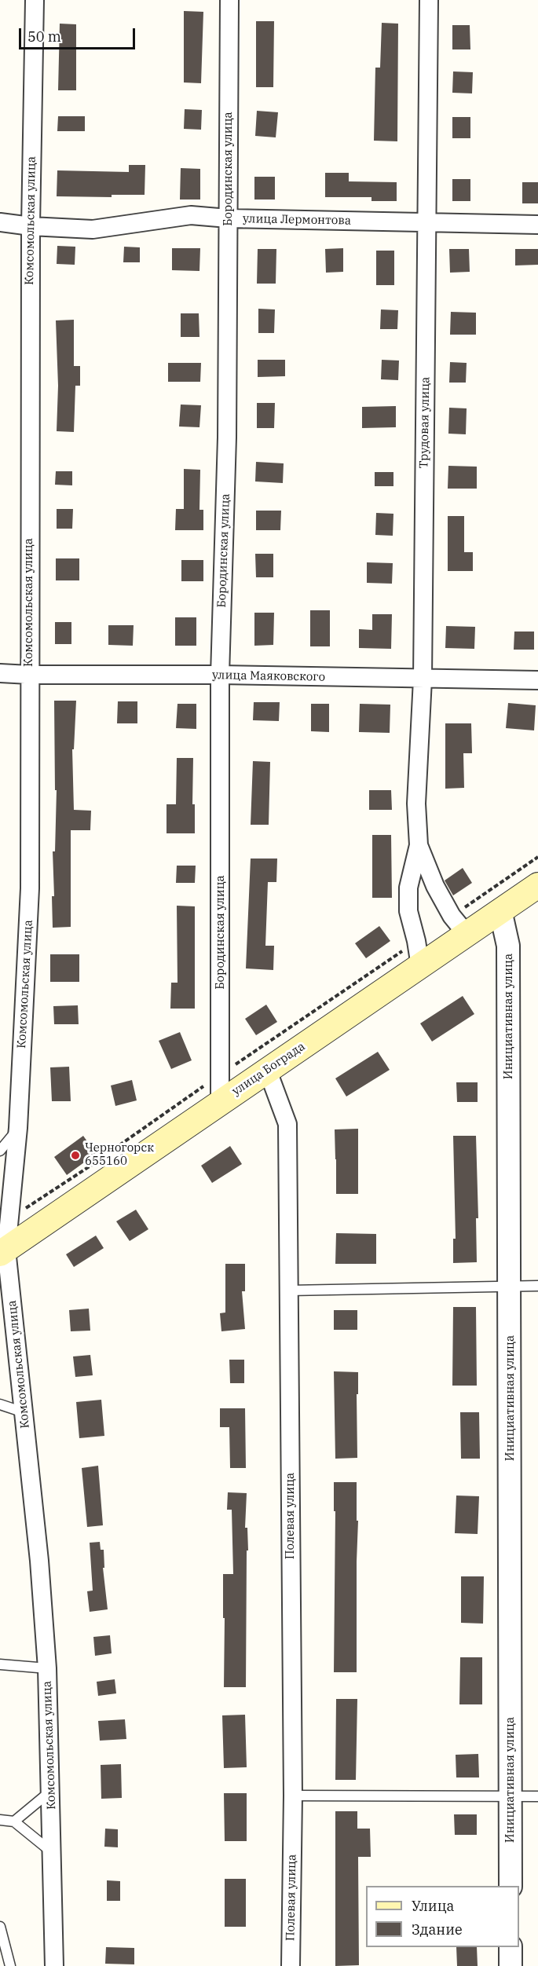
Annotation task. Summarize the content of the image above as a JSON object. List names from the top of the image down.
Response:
{
  "streets": {
    "main road": ["улица Бограда"],
    "street": [
      "Бородинская улица",
      "улица Лермонтова",
      "Комсомольская улица",
      "Трудовая улица",
      "улица Маяковского",
      "Инициативная улица",
      "Полевая улица"
    ]
  },
  "crossings": [
    ["Бородинская улица", "улица Лермонтова"],
    ["Бородинская улица", "улица Маяковского"],
    ["Бородинская улица", "улица Бограда"],
    ["улица Лермонтова", "Комсомольская улица"],
    ["улица Лермонтова", "Трудовая улица"],
    ["Комсомольская улица", "улица Маяковского"],
    ["Комсомольская улица", "улица Бограда"],
    ["Трудовая улица", "улица Маяковского"],
    ["Трудовая улица", "улица Бограда"],
    ["Инициативная улица", "улица Бограда"],
    ["улица Бограда", "Полевая улица"]
  ],
  "places": ["Черногорск 655160"],
  "legend": ["Улица", "Здание"],
  "scale_bar": "50 m"
}
